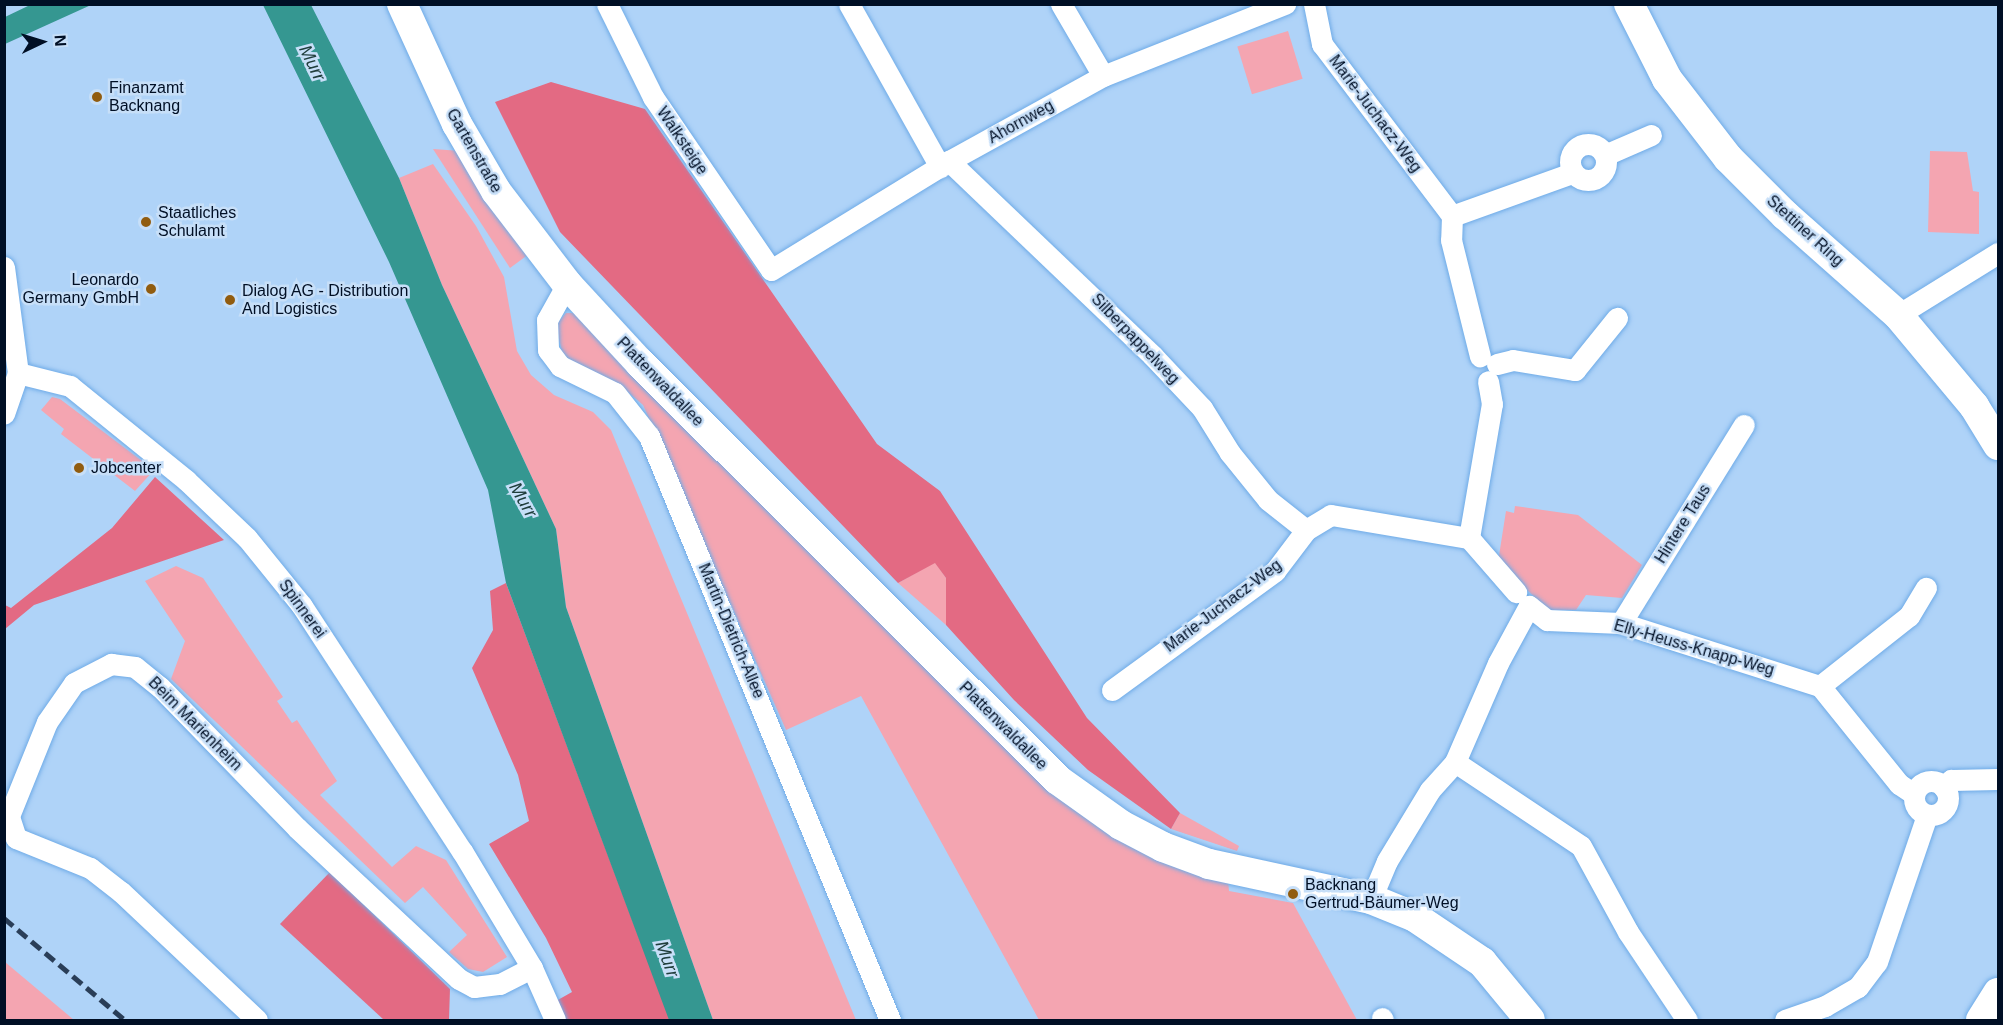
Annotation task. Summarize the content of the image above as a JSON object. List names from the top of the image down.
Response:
{
  "streets": {
    "street": [
      "Marie-Juchacz-Weg",
      "Ahornweg",
      "Walksteige",
      "Gartenstraße",
      "Stettiner Ring",
      "Silberpappelweg",
      "Plattenwaldallee",
      "Hintere Taus",
      "Spinnerei",
      "Martin-Dietrich-Allee",
      "Elly-Heuss-Knapp-Weg",
      "Beim Marienheim"
    ]
  },
  "crossings": [
    ["Marie-Juchacz-Weg", "Silberpappelweg"],
    ["Ahornweg", "Walksteige"],
    ["Ahornweg", "Silberpappelweg"],
    ["Gartenstraße", "Plattenwaldallee"],
    ["Gartenstraße", "Martin-Dietrich-Allee"],
    ["Plattenwaldallee", "Martin-Dietrich-Allee"],
    ["Hintere Taus", "Elly-Heuss-Knapp-Weg"],
    ["Spinnerei", "Beim Marienheim"]
  ],
  "water": ["Murr"],
  "places": [
    "Finanzamt Backnang",
    "Staatliches Schulamt",
    "Leonardo Germany GmbH",
    "Dialog AG - Distribution And Logistics",
    "Jobcenter",
    "Backnang Gertrud-Bäumer-Weg"
  ],
  "north": "right"
}
